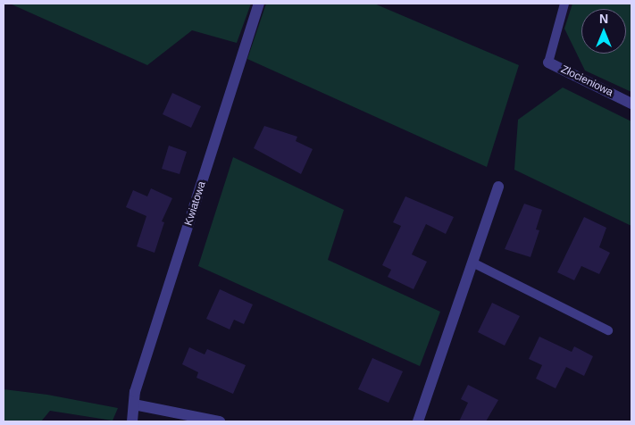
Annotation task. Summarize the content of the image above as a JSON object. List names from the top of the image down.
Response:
{
  "streets": {
    "street": ["Złocieniowa", "Kwiatowa"]
  },
  "north": "top"
}
